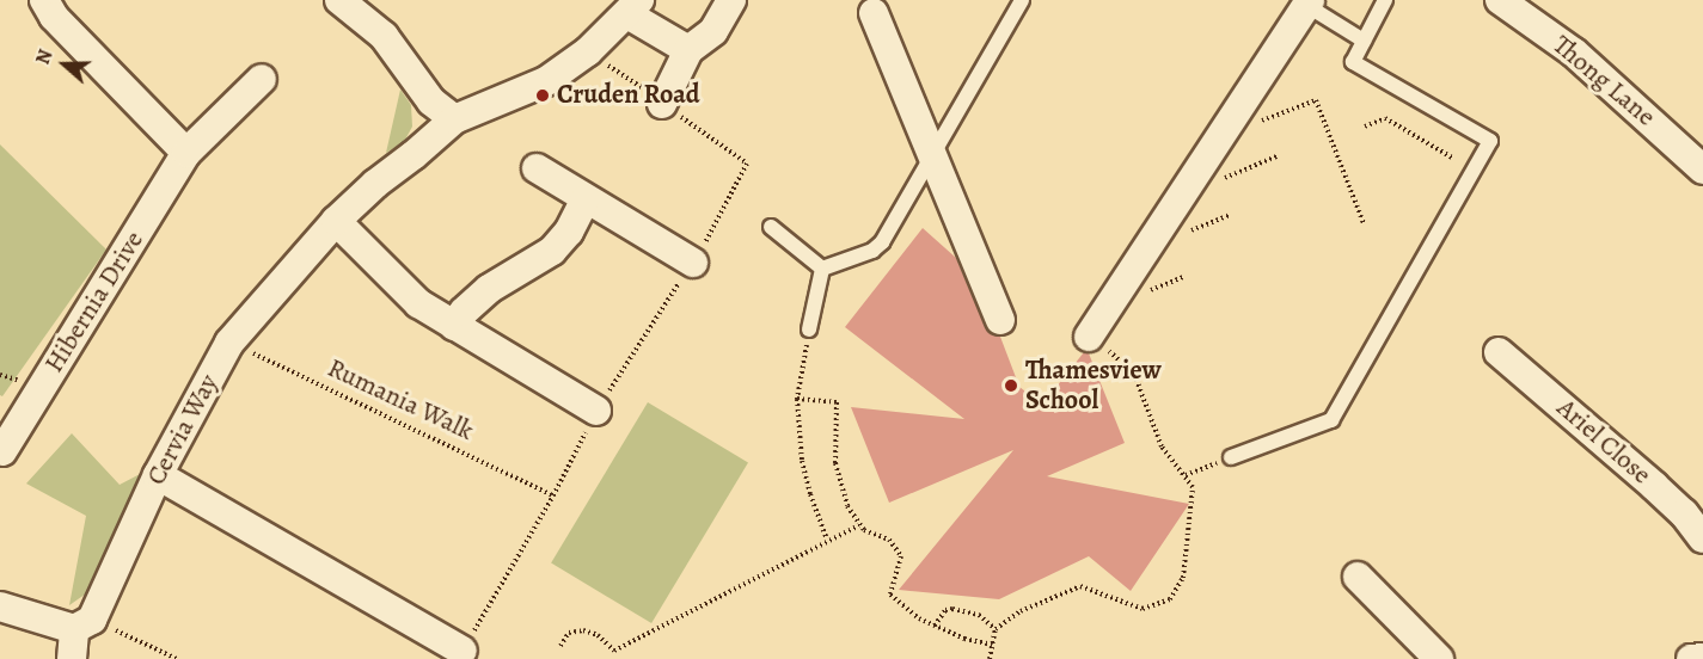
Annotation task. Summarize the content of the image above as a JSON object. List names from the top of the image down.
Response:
{
  "streets": {
    "street": [
      "Thong Lane",
      "Hibernia Drive",
      "Cervia Way",
      "Ariel Close"
    ],
    "path": ["Rumania Walk"]
  },
  "crossings": [
    ["Rumania Walk", "Cervia Way"]
  ],
  "places": ["Cruden Road", "Thamesview School"],
  "north": "left"
}
